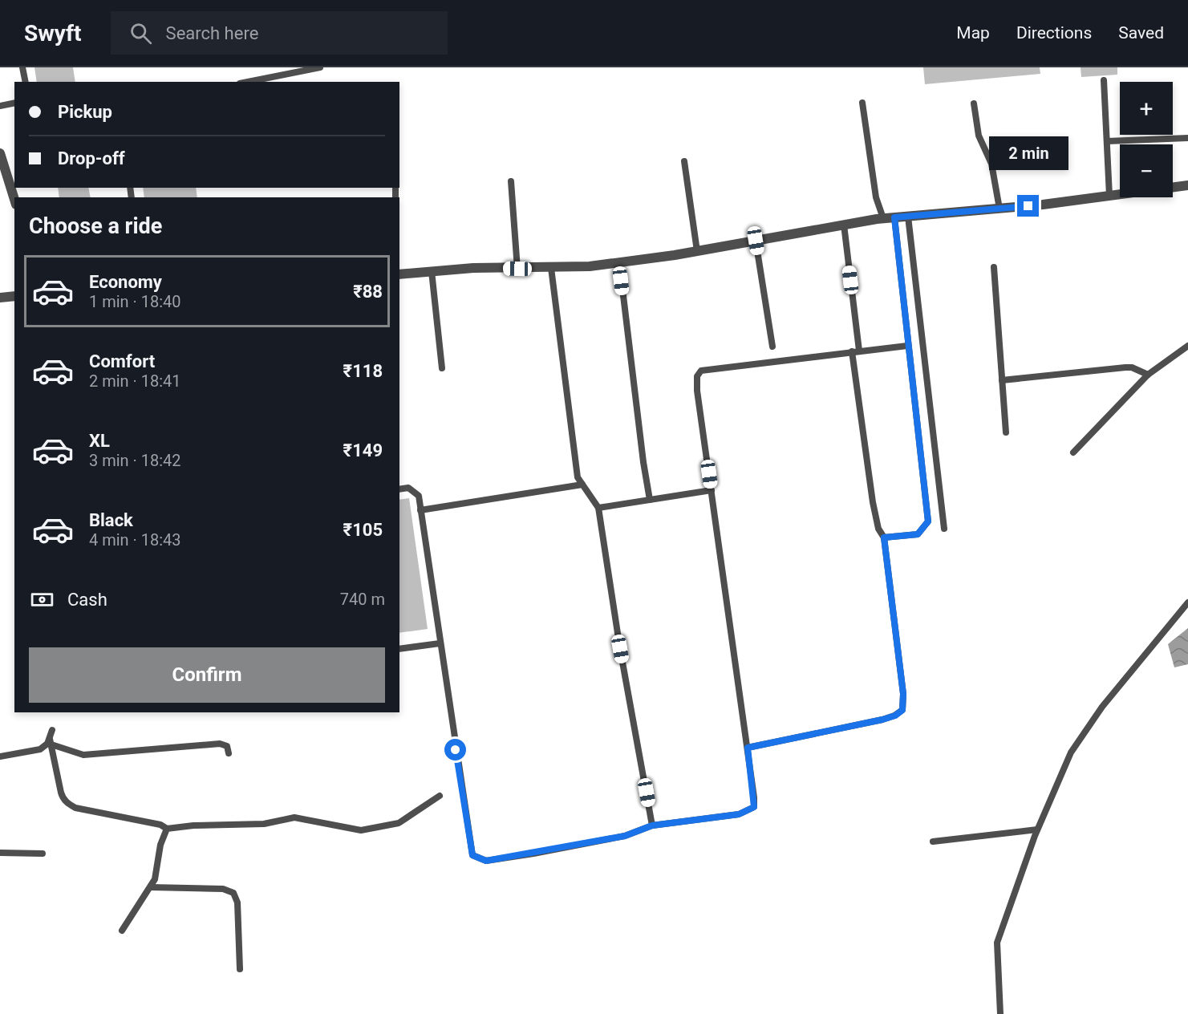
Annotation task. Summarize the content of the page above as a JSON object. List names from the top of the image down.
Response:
{
  "page": {
    "header": "Swyft",
    "search": "Search here",
    "nav": ["Map", "Directions", "Saved"],
    "map_buttons": ["+", "−"],
    "banner": ["Pickup", "Drop-off"],
    "bubble": "2 min",
    "heading": "Choose a ride",
    "list": [
      {
        "name": "Economy",
        "note": "1 min · 18:40",
        "value": "₹88"
      },
      {
        "name": "Comfort",
        "note": "2 min · 18:41",
        "value": "₹118"
      },
      {
        "name": "XL",
        "note": "3 min · 18:42",
        "value": "₹149"
      },
      {
        "name": "Black",
        "note": "4 min · 18:43",
        "value": "₹105"
      }
    ],
    "pay": ["Cash", "740 m"],
    "buttons": "Confirm"
  }
}
